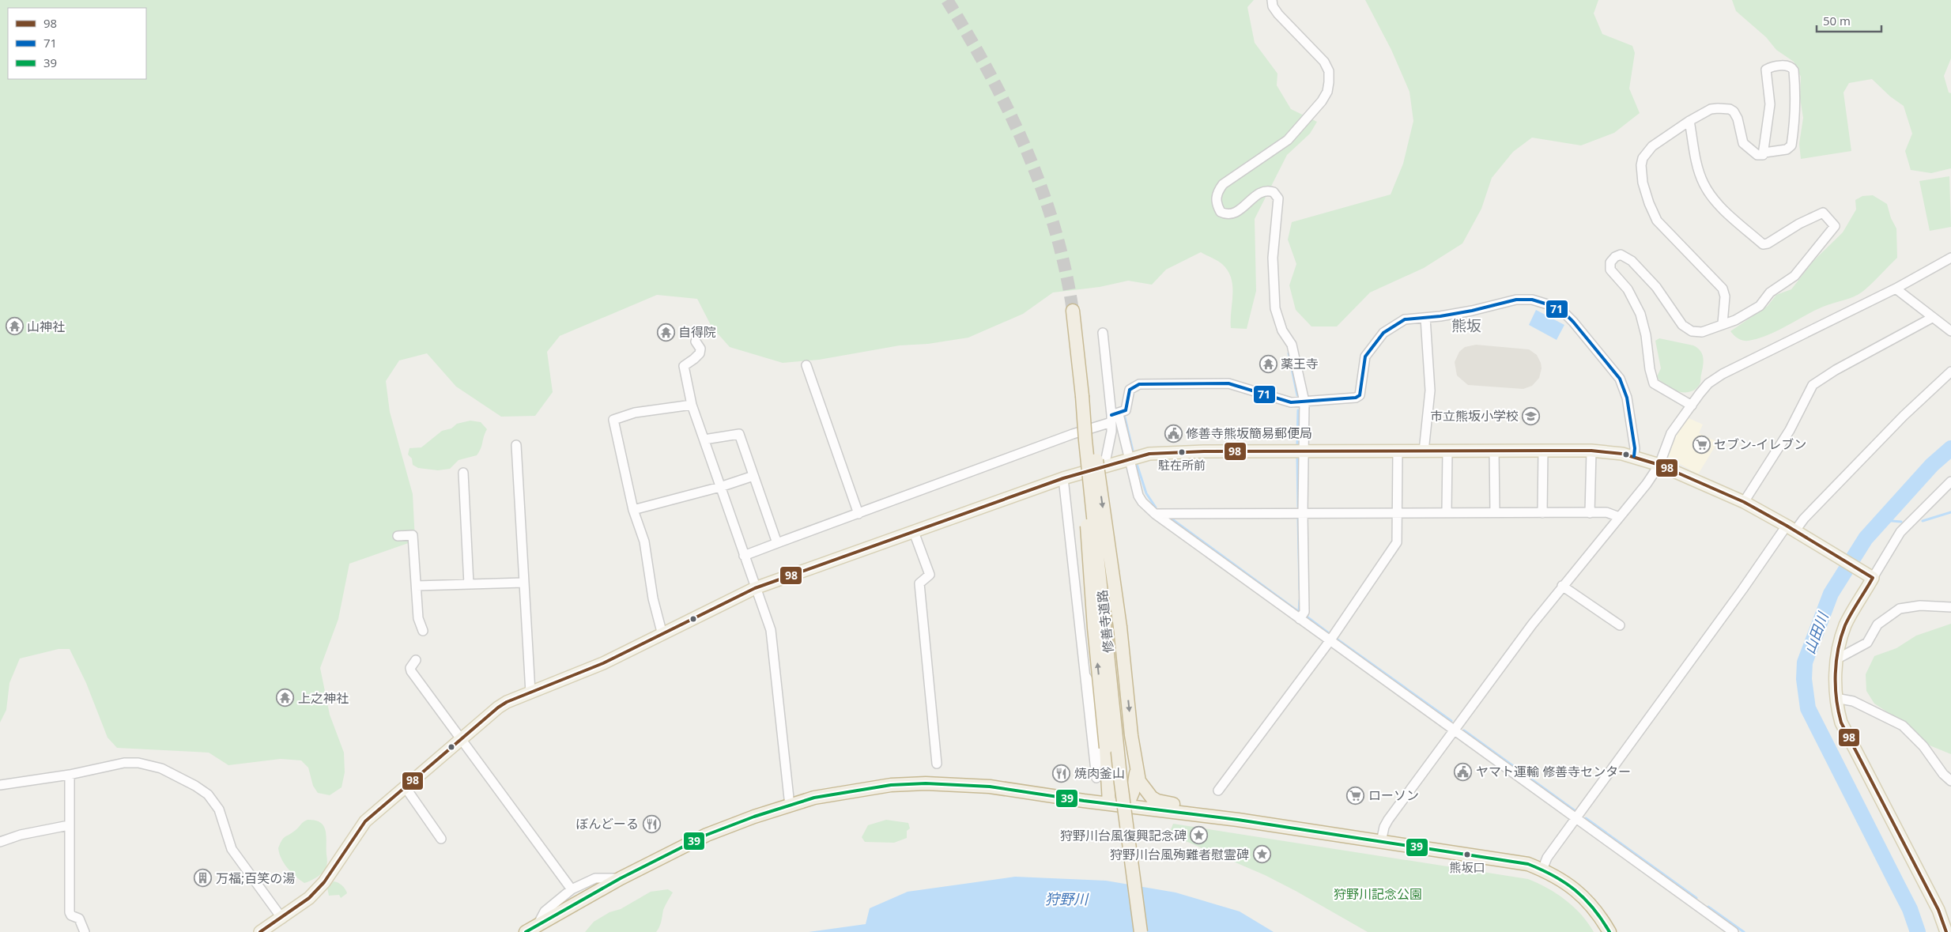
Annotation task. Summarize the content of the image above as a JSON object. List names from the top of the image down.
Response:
{
  "streets": {
    "highway": ["修善寺道路"]
  },
  "districts": ["熊坂"],
  "water": ["山田川", "狩野川"],
  "parks": ["狩野川記念公園"],
  "places": {
    "temple": [
      "山神社",
      "自得院",
      "薬王寺",
      "上之神社"
    ],
    "school or university": ["市立熊坂小学校"],
    "public building": ["修善寺熊坂簡易郵便局", "ヤマト運輸 修善寺センター"],
    "supermarket": ["セブン-イレブン", "ローソン"],
    "other": ["駐在所前", "熊坂口"],
    "restaurant": ["焼肉釜山", "ぼんどーる"],
    "place": ["狩野川台風復興記念碑", "狩野川台風殉難者慰霊碑"],
    "building": ["万福;百笑の湯"]
  },
  "lines": ["transit line 71", "transit line 98", "transit line 39"],
  "legend": ["98", "71", "39"],
  "scale_bar": "50 m"
}
